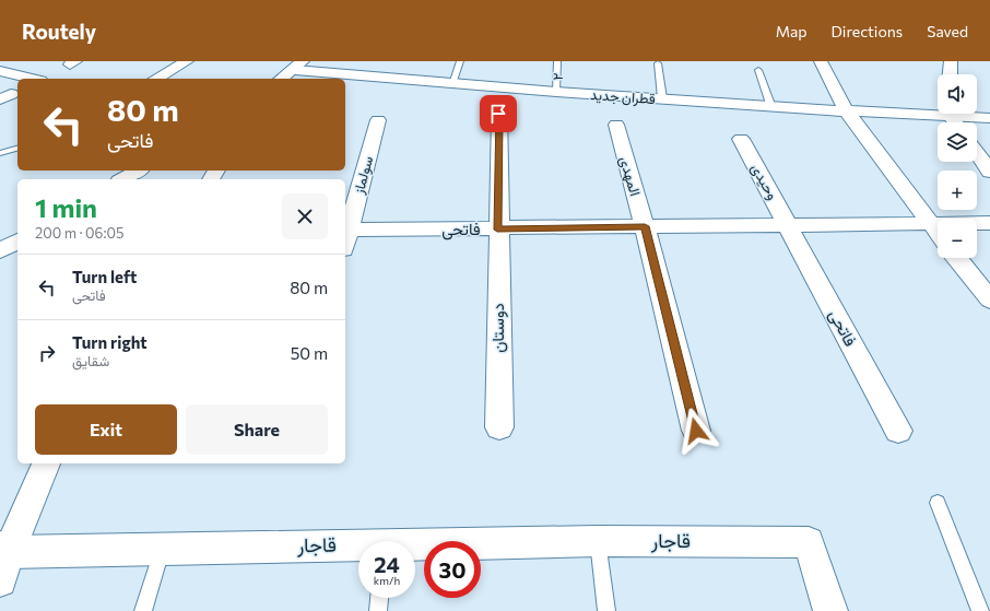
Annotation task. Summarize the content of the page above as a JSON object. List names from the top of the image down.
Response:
{
  "streets": {
    "street": [
      "قطران جدید",
      "سولماز",
      "المهدی",
      "وحیدی",
      "فاتحی",
      "دوستان",
      "قاجار"
    ],
    "lane": ["۲"]
  },
  "crossings": [
    ["۲", "قطران جدید"],
    ["سولماز", "فاتحی"],
    ["المهدی", "فاتحی"],
    ["وحیدی", "فاتحی"],
    ["فاتحی", "دوستان"]
  ],
  "page": {
    "header": "Routely",
    "nav": ["Map", "Directions", "Saved"],
    "map_buttons": ["+", "−"],
    "turn": ["80 m", "فاتحی"],
    "heading": ["1 min", "200 m · 06:05"],
    "list": [
      {
        "name": "Turn left",
        "note": "فاتحی",
        "value": "80 m"
      },
      {
        "name": "Turn right",
        "note": "شقایق",
        "value": "50 m"
      }
    ],
    "buttons": ["Exit", "Share"],
    "speed": "24 km/h",
    "limit": "30"
  }
}
